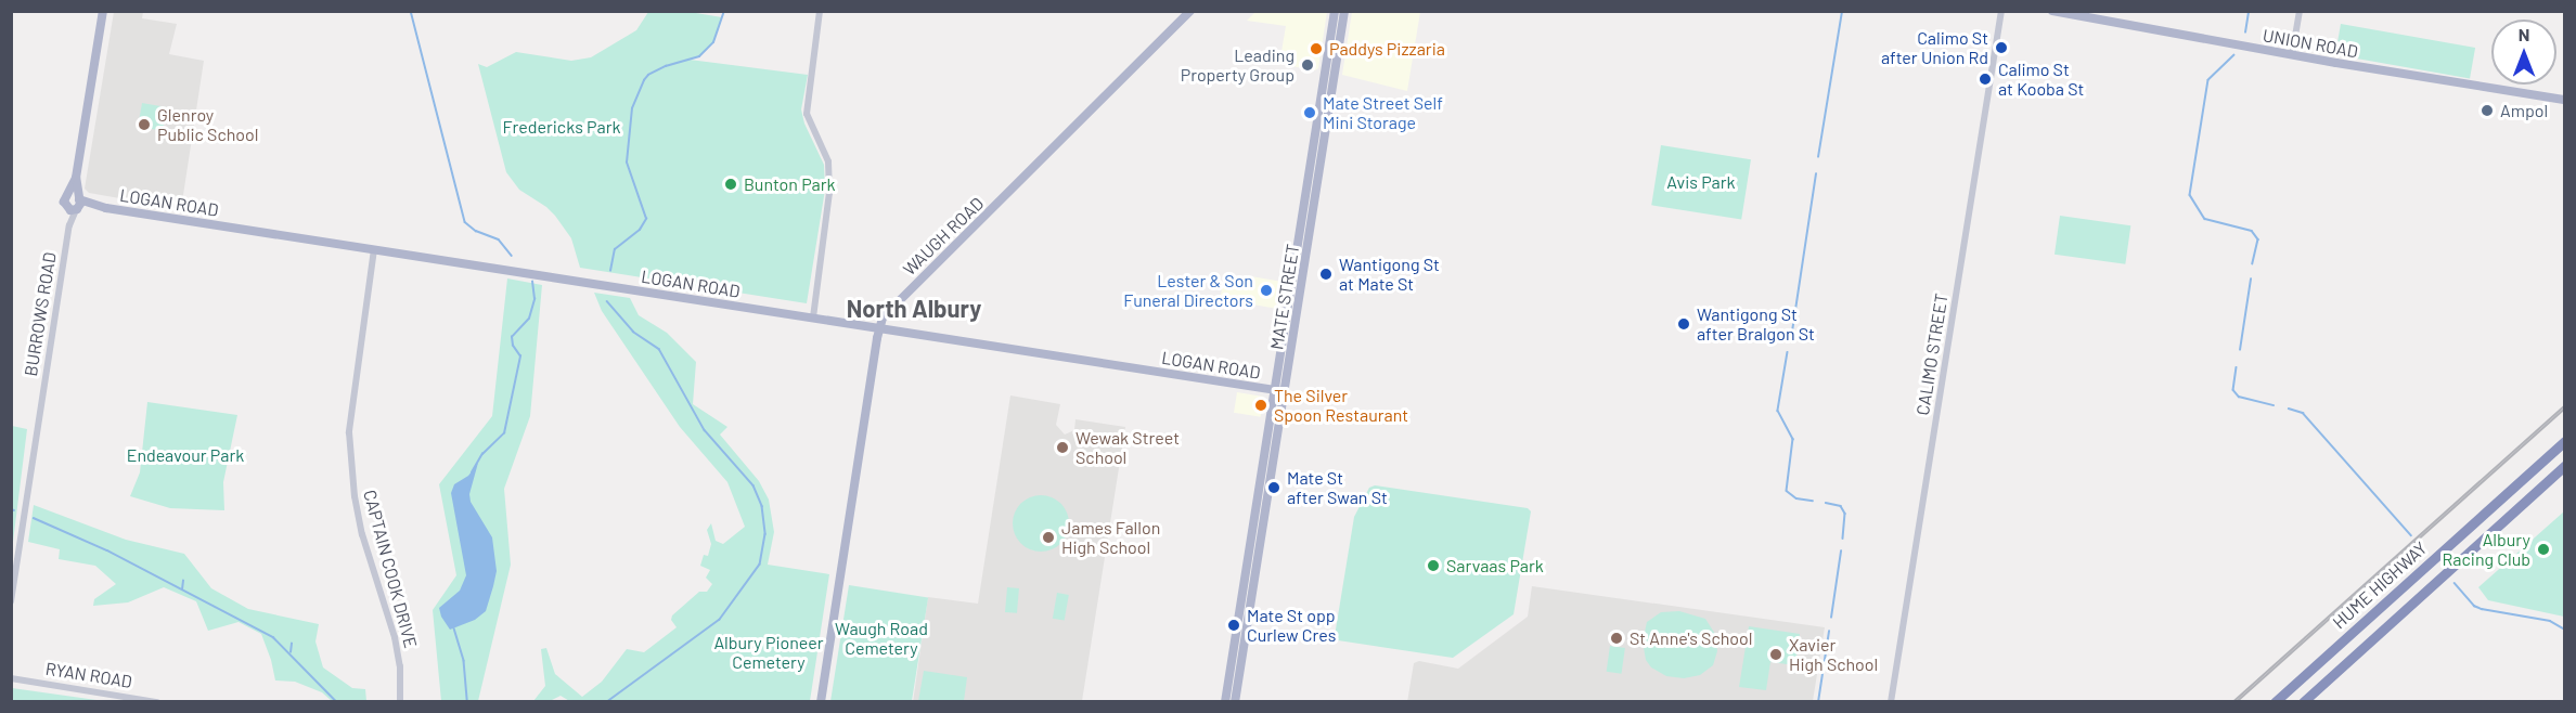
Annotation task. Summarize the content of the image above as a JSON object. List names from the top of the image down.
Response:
{
  "streets": {
    "highway": ["HUME HIGHWAY"],
    "main road": [
      "UNION ROAD",
      "LOGAN ROAD",
      "WAUGH ROAD",
      "MATE STREET",
      "BURROWS ROAD"
    ],
    "street": ["CALIMO STREET", "CAPTAIN COOK DRIVE", "RYAN ROAD"]
  },
  "crossings": [
    ["LOGAN ROAD", "WAUGH ROAD"],
    ["LOGAN ROAD", "MATE STREET"],
    ["LOGAN ROAD", "BURROWS ROAD"],
    ["LOGAN ROAD", "CAPTAIN COOK DRIVE"]
  ],
  "districts": ["North Albury"],
  "parks": [
    "Fredericks Park",
    "Avis Park",
    "Endeavour Park",
    "Waugh Road Cemetery",
    "Albury Pioneer Cemetery"
  ],
  "places": [
    "Calimo St after Union Rd",
    "Paddys Pizzaria",
    "Leading Property Group",
    "Calimo St at Kooba St",
    "Ampol",
    "Mate Street Self Mini Storage",
    "Glenroy Public School",
    "Bunton Park",
    "Wantigong St at Mate St",
    "Lester & Son Funeral Directors",
    "Wantigong St after Bralgon St",
    "The Silver Spoon Restaurant",
    "Wewak Street School",
    "Mate St after Swan St",
    "James Fallon High School",
    "Albury Racing Club",
    "Sarvaas Park",
    "Mate St opp Curlew Cres",
    "St Anne's School",
    "Xavier High School"
  ],
  "north": "top"
}
